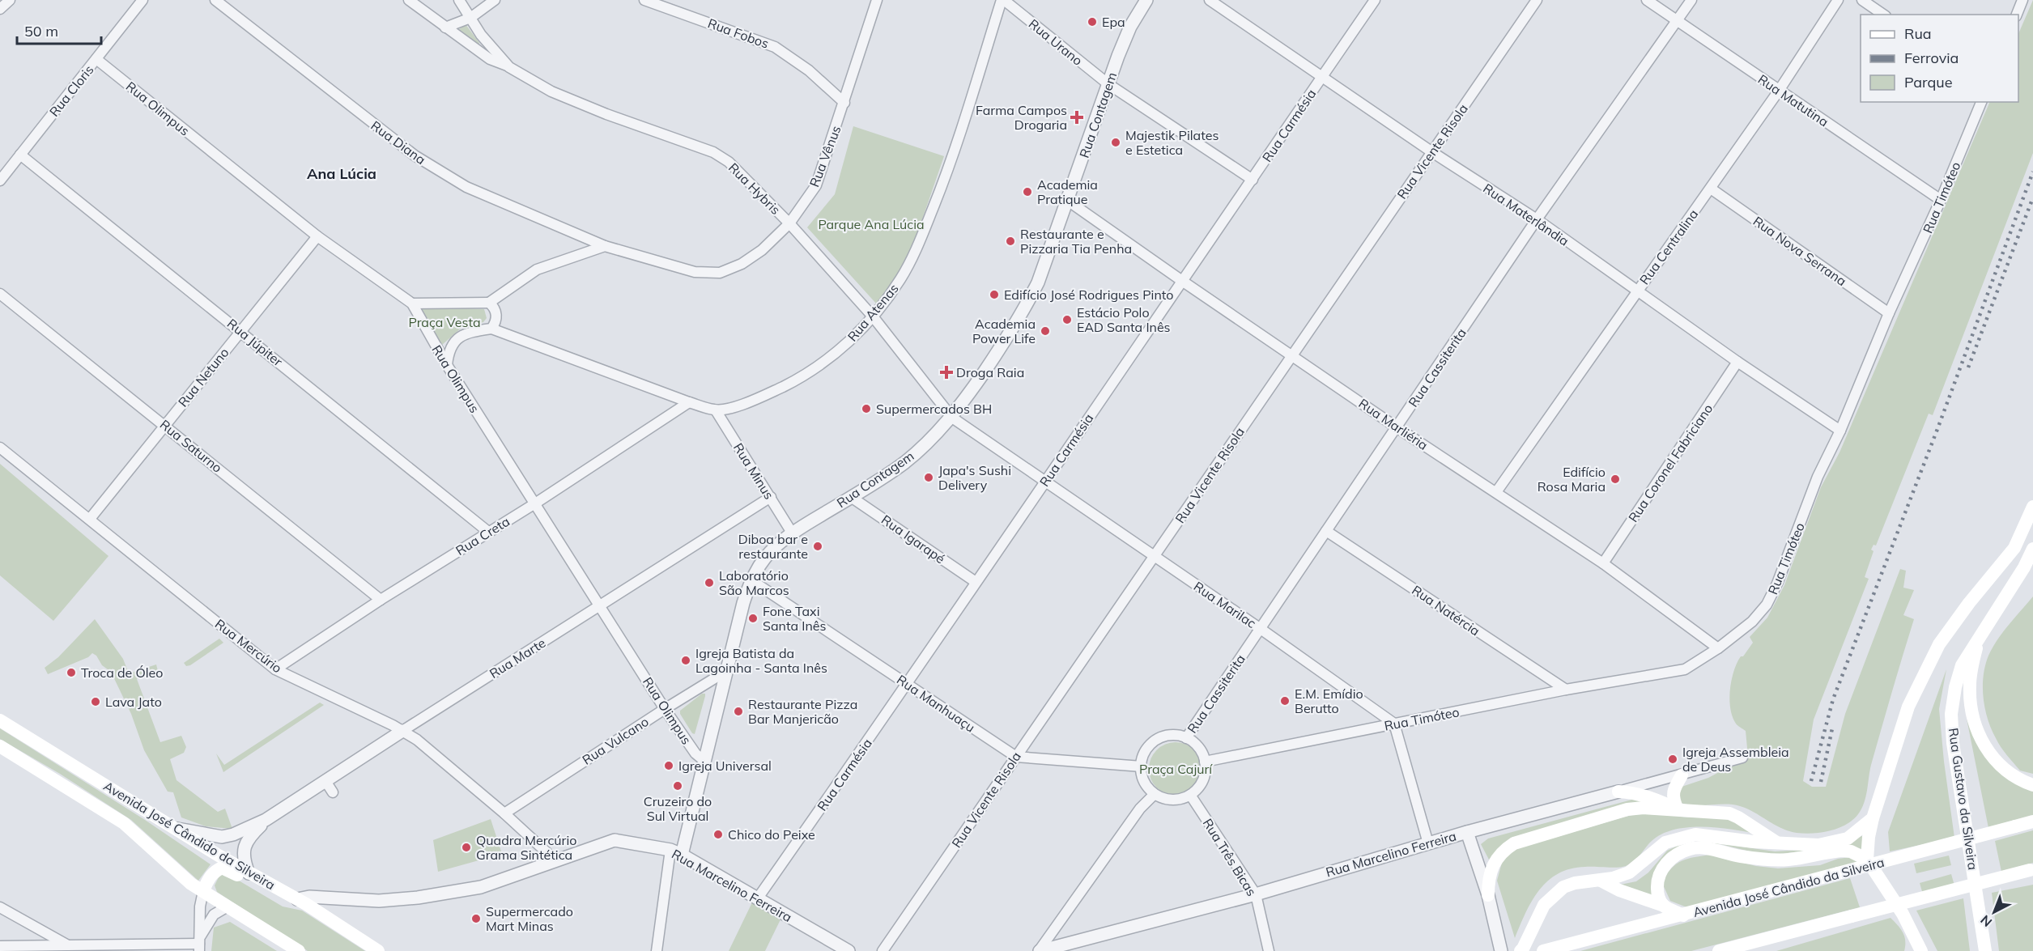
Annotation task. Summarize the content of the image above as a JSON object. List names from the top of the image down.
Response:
{
  "streets": {
    "main road": ["Rua Gustavo da Silveira", "Avenida José Cândido da Silveira"],
    "street": [
      "Rua Fobos",
      "Rua Urano",
      "Rua Cloris",
      "Rua Matutina",
      "Rua Olimpus",
      "Rua Contagem",
      "Rua Carmésia",
      "Rua Diana",
      "Rua Vicente Risola",
      "Rua Vênus",
      "Rua Hybris",
      "Rua Timóteo",
      "Rua Materlândia",
      "Rua Centralina",
      "Rua Nova Serrana",
      "Rua Atenas",
      "Rua Júpiter",
      "Rua Cassiterita",
      "Rua Netuno",
      "Rua Marliéria",
      "Rua Saturno",
      "Rua Coronel Fabriciano",
      "Rua Minus",
      "Rua Creta",
      "Rua Igarapé",
      "Rua Marilac",
      "Rua Natércia",
      "Rua Mercúrio",
      "Rua Marte",
      "Rua Manhuaçu",
      "Rua Vulcano",
      "Rua Marcelino Ferreira",
      "Rua Três Bicas"
    ]
  },
  "crossings": [
    ["Rua Fobos", "Rua Vênus"],
    ["Rua Urano", "Rua Contagem"],
    ["Rua Urano", "Rua Carmésia"],
    ["Rua Urano", "Rua Atenas"],
    ["Rua Cloris", "Rua Olimpus"],
    ["Rua Cloris", "Rua Júpiter"],
    ["Rua Matutina", "Rua Timóteo"],
    ["Rua Matutina", "Rua Centralina"],
    ["Rua Matutina", "Rua Cassiterita"],
    ["Rua Olimpus", "Rua Contagem"],
    ["Rua Olimpus", "Rua Netuno"],
    ["Rua Olimpus", "Rua Creta"],
    ["Rua Olimpus", "Rua Marte"],
    ["Rua Olimpus", "Rua Vulcano"],
    ["Rua Contagem", "Rua Hybris"],
    ["Rua Contagem", "Rua Marliéria"],
    ["Rua Contagem", "Rua Minus"],
    ["Rua Contagem", "Rua Igarapé"],
    ["Rua Contagem", "Rua Marilac"],
    ["Rua Contagem", "Rua Manhuaçu"],
    ["Rua Contagem", "Rua Vulcano"],
    ["Rua Contagem", "Rua Marcelino Ferreira"],
    ["Rua Carmésia", "Rua Materlândia"],
    ["Rua Carmésia", "Rua Marliéria"],
    ["Rua Carmésia", "Rua Igarapé"],
    ["Rua Carmésia", "Rua Marilac"],
    ["Rua Carmésia", "Rua Manhuaçu"],
    ["Rua Carmésia", "Rua Marcelino Ferreira"],
    ["Rua Diana", "Rua Vênus"],
    ["Rua Vicente Risola", "Rua Materlândia"],
    ["Rua Vicente Risola", "Rua Marliéria"],
    ["Rua Vicente Risola", "Rua Marilac"],
    ["Rua Vicente Risola", "Rua Manhuaçu"],
    ["Rua Vênus", "Rua Hybris"],
    ["Rua Hybris", "Rua Atenas"],
    ["Rua Hybris", "Rua Marilac"],
    ["Rua Timóteo", "Rua Materlândia"],
    ["Rua Timóteo", "Rua Nova Serrana"],
    ["Rua Timóteo", "Rua Cassiterita"],
    ["Rua Timóteo", "Rua Marliéria"],
    ["Rua Timóteo", "Rua Marilac"],
    ["Rua Timóteo", "Rua Natércia"],
    ["Rua Timóteo", "Rua Manhuaçu"],
    ["Rua Timóteo", "Rua Três Bicas"],
    ["Rua Materlândia", "Rua Centralina"],
    ["Rua Materlândia", "Rua Cassiterita"],
    ["Rua Materlândia", "Rua Coronel Fabriciano"],
    ["Rua Centralina", "Rua Nova Serrana"],
    ["Rua Centralina", "Rua Marliéria"],
    ["Rua Atenas", "Rua Minus"],
    ["Rua Júpiter", "Rua Netuno"],
    ["Rua Júpiter", "Rua Creta"],
    ["Rua Cassiterita", "Rua Marliéria"],
    ["Rua Cassiterita", "Rua Marilac"],
    ["Rua Cassiterita", "Rua Natércia"],
    ["Rua Cassiterita", "Rua Manhuaçu"],
    ["Rua Cassiterita", "Rua Três Bicas"],
    ["Rua Netuno", "Rua Saturno"],
    ["Rua Netuno", "Rua Mercúrio"],
    ["Rua Marliéria", "Rua Coronel Fabriciano"],
    ["Rua Saturno", "Rua Creta"],
    ["Rua Minus", "Rua Marte"],
    ["Rua Creta", "Rua Mercúrio"],
    ["Rua Mercúrio", "Rua Marte"],
    ["Rua Mercúrio", "Rua Vulcano"],
    ["Rua Mercúrio", "Rua Marcelino Ferreira"],
    ["Rua Marte", "Avenida José Cândido da Silveira"],
    ["Rua Manhuaçu", "Rua Três Bicas"],
    ["Avenida José Cândido da Silveira", "Rua Marcelino Ferreira"],
    ["Rua Marcelino Ferreira", "Rua Três Bicas"]
  ],
  "districts": ["Ana Lúcia"],
  "parks": ["Parque Ana Lúcia", "Praça Vesta", "Praça Cajurí"],
  "places": {
    "other": [
      "Epa",
      "Majestik Pilates e Estetica",
      "Academia Pratique",
      "Restaurante e Pizzaria Tia Penha",
      "Edifício José Rodrigues Pinto",
      "Estácio Polo EAD Santa Inês",
      "Academia Power Life",
      "Supermercados BH",
      "Japa's Sushi Delivery",
      "Edifício Rosa Maria",
      "Diboa bar e restaurante",
      "Laboratório São Marcos",
      "Fone Taxi Santa Inês",
      "Igreja Batista da Lagoinha - Santa Inês",
      "Troca de Óleo",
      "E.M. Emídio Berutto",
      "Lava Jato",
      "Restaurante Pizza Bar Manjericão",
      "Igreja Assembleia de Deus",
      "Igreja Universal",
      "Cruzeiro do Sul Virtual",
      "Chico do Peixe",
      "Quadra Mercúrio Grama Sintética",
      "Supermercado Mart Minas"
    ],
    "health": ["Farma Campos Drogaria", "Droga Raia"]
  },
  "legend": ["Rua", "Ferrovia", "Parque"],
  "scale_bar": "50 m",
  "north": "bottom left"
}
